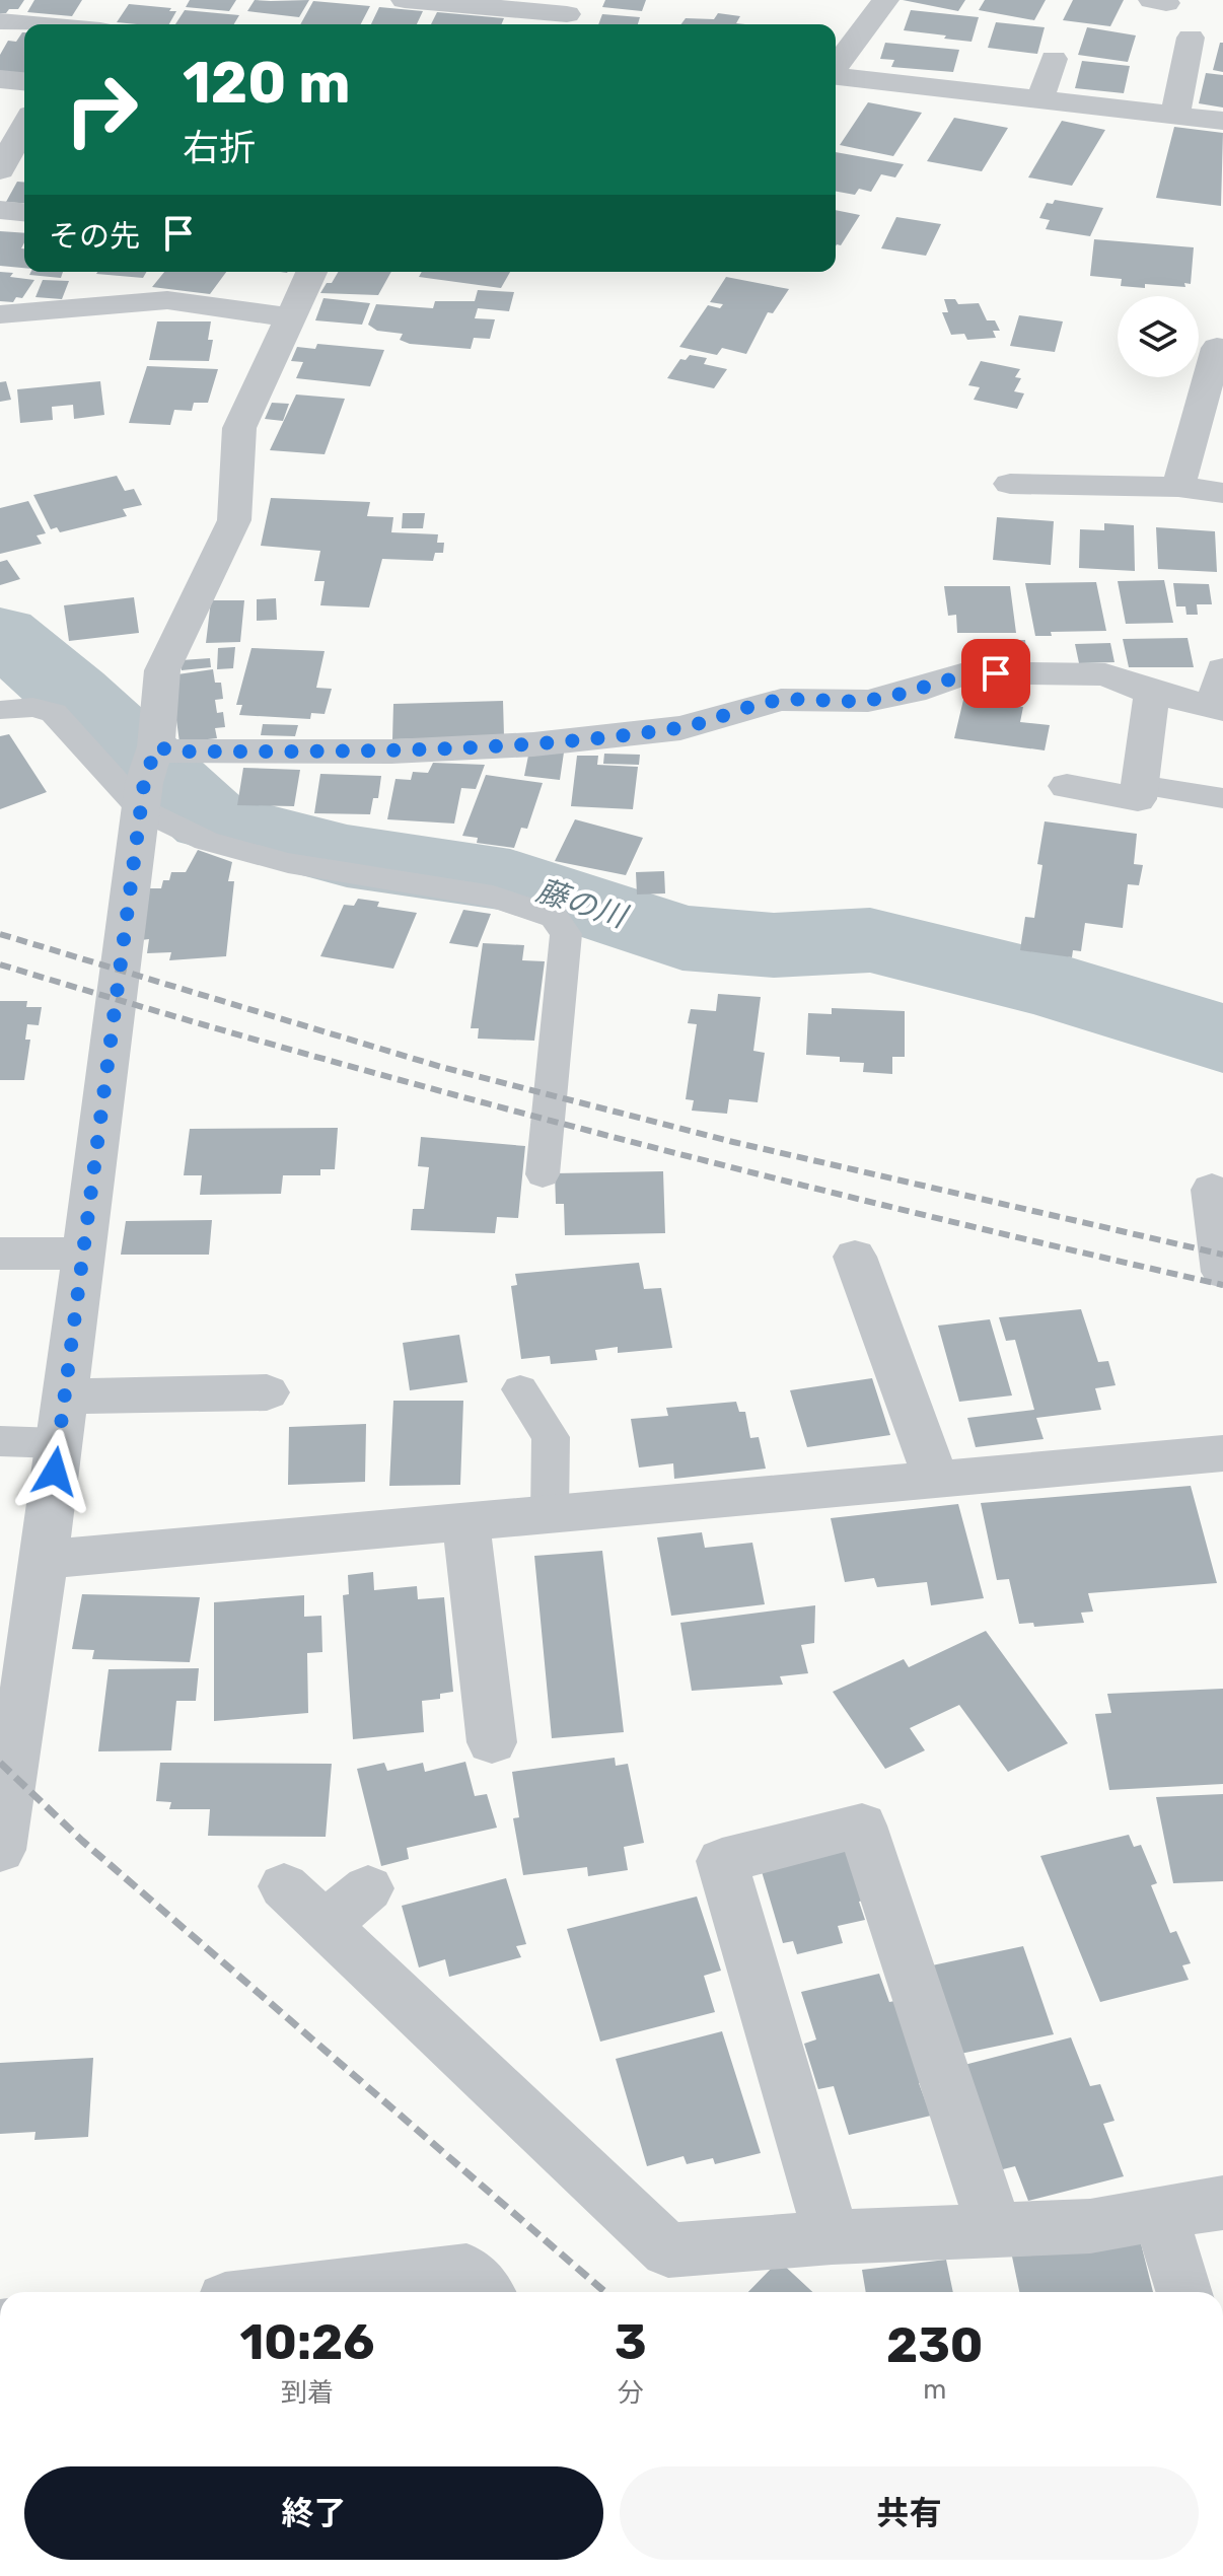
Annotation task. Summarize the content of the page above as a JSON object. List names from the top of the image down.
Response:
{
  "water": ["藤の川"],
  "page": {
    "turn": ["120 m", "右折"],
    "then": "その先",
    "eta": [
      "10:26",
      "到着",
      "3",
      "分",
      "230",
      "m"
    ],
    "buttons": ["終了", "共有"]
  }
}
